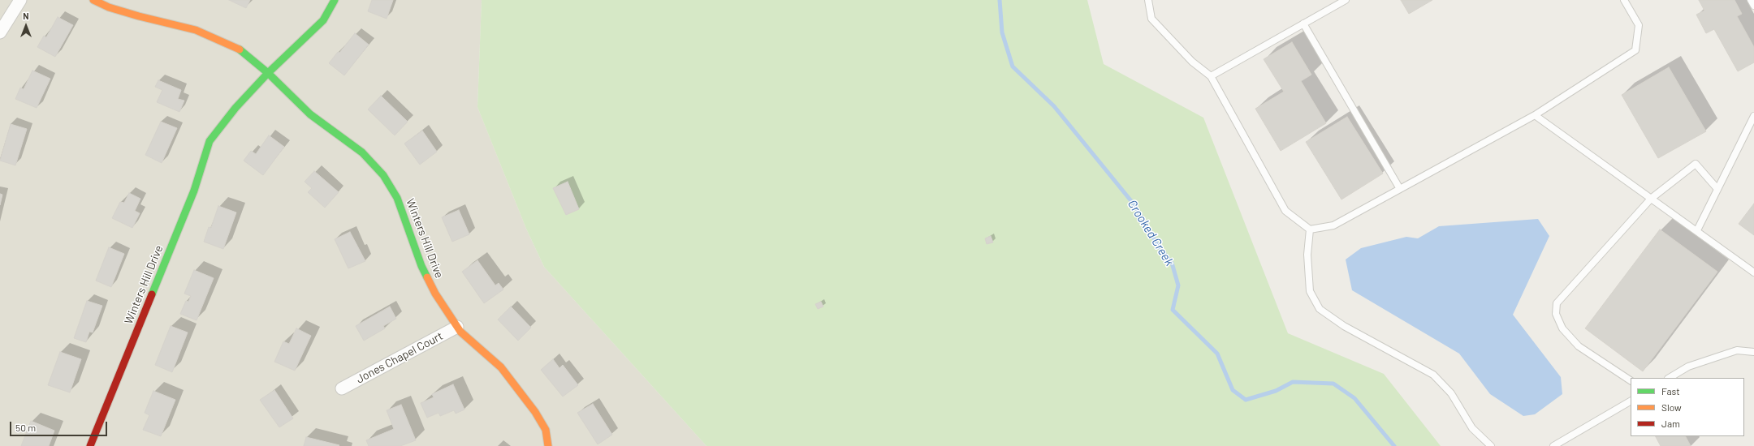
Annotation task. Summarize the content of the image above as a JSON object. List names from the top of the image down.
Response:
{
  "streets": {
    "street": ["Winters Hill Drive", "Jones Chapel Court"]
  },
  "crossings": [
    ["Winters Hill Drive", "Jones Chapel Court"]
  ],
  "water": ["Crooked Creek"],
  "legend": ["Fast", "Slow", "Jam"],
  "scale_bar": "50 m",
  "north": "top"
}
